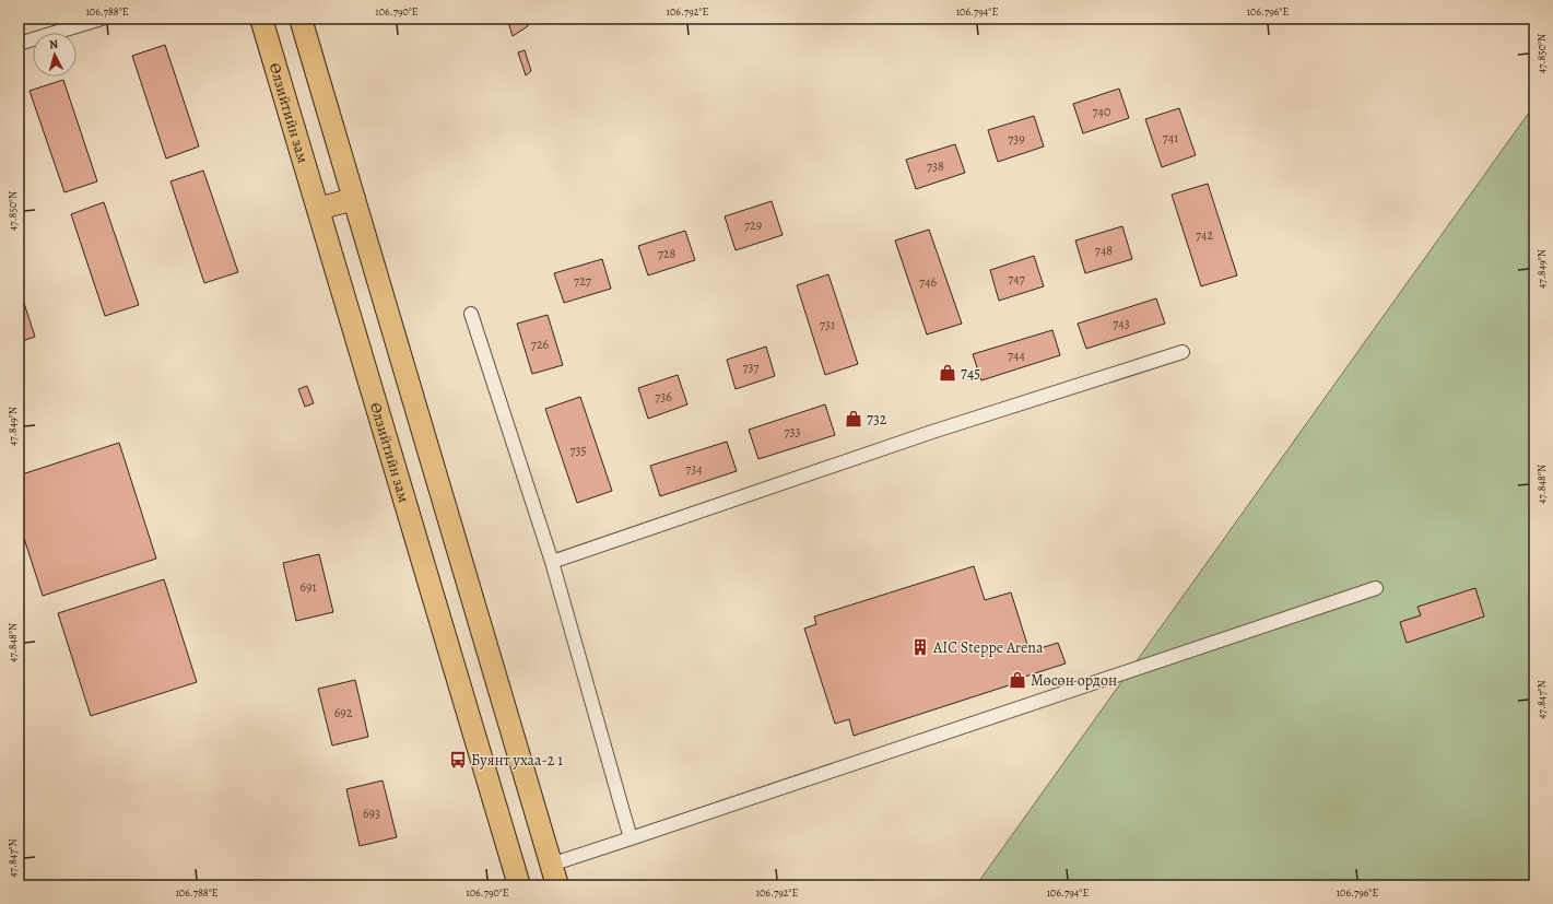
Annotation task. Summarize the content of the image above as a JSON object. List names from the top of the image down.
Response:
{
  "streets": {
    "highway": ["Өлзийтийн зам"]
  },
  "places": {
    "shop": ["745", "732", "Мөсөн ордон"],
    "building": ["AIC Steppe Arena"],
    "bus stop": ["Буянт ухаа-2 1"]
  },
  "house_numbers": [
    "740",
    "741",
    "739",
    "738",
    "729",
    "742",
    "748",
    "728",
    "747",
    "727",
    "746",
    "743",
    "731",
    "726",
    "744",
    "737",
    "736",
    "733",
    "735",
    "734",
    "691",
    "692",
    "693"
  ],
  "north": "top",
  "coordinates": [
    "106.788°E",
    "106.790°E",
    "106.792°E",
    "106.794°E",
    "106.796°E",
    "47.850°N",
    "47.849°N",
    "47.848°N",
    "47.847°N"
  ]
}
